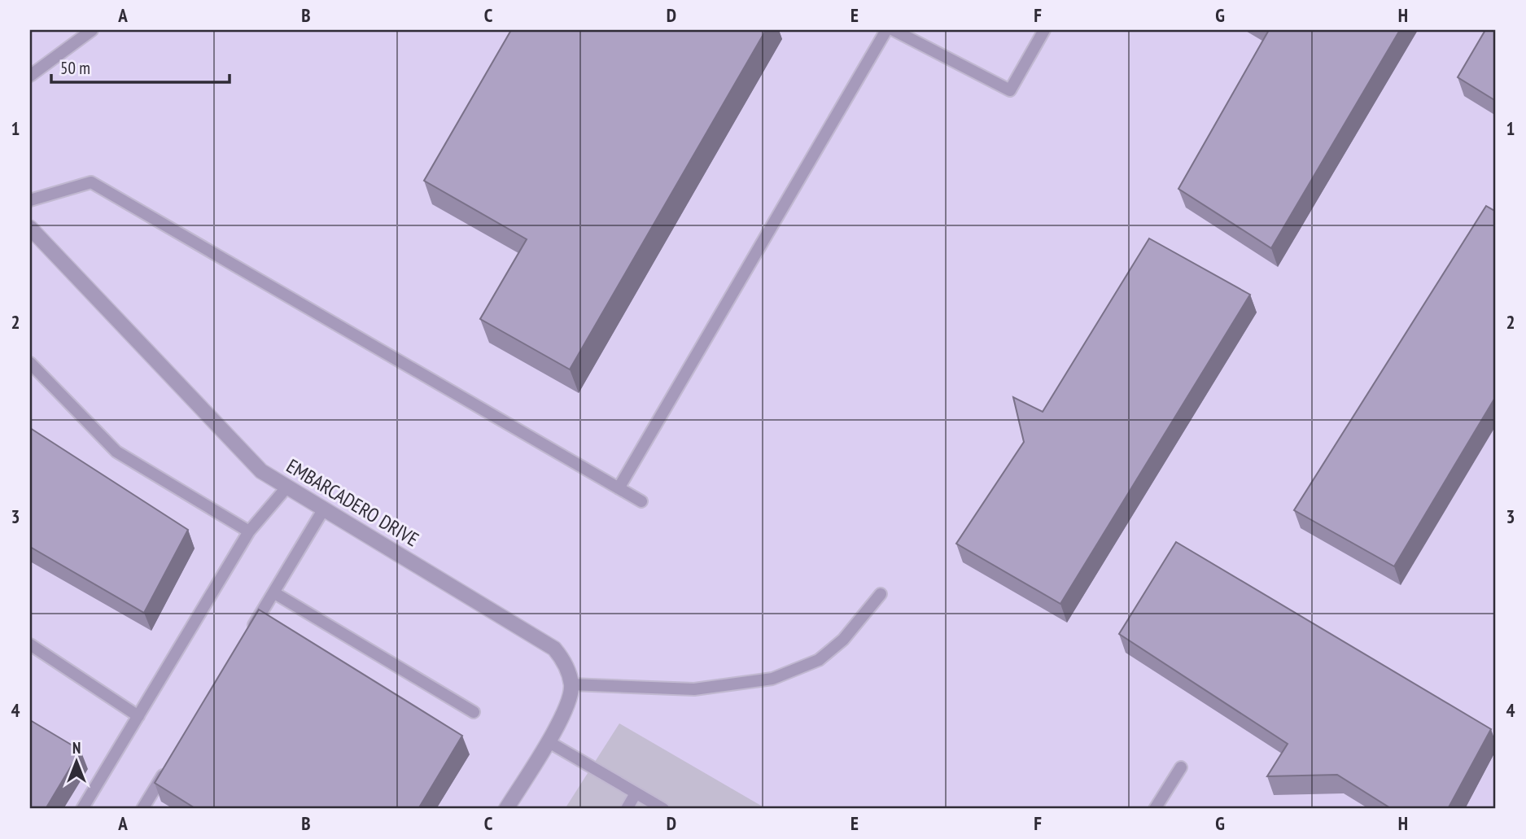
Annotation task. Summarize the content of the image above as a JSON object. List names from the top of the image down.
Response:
{
  "streets": {
    "street": ["EMBARCADERO DRIVE"]
  },
  "scale_bar": "50 m",
  "north": "top",
  "grid": {
    "columns": [
      "A",
      "B",
      "C",
      "D",
      "E",
      "F",
      "G",
      "H"
    ],
    "rows": [
      "1",
      "2",
      "3",
      "4"
    ]
  }
}
